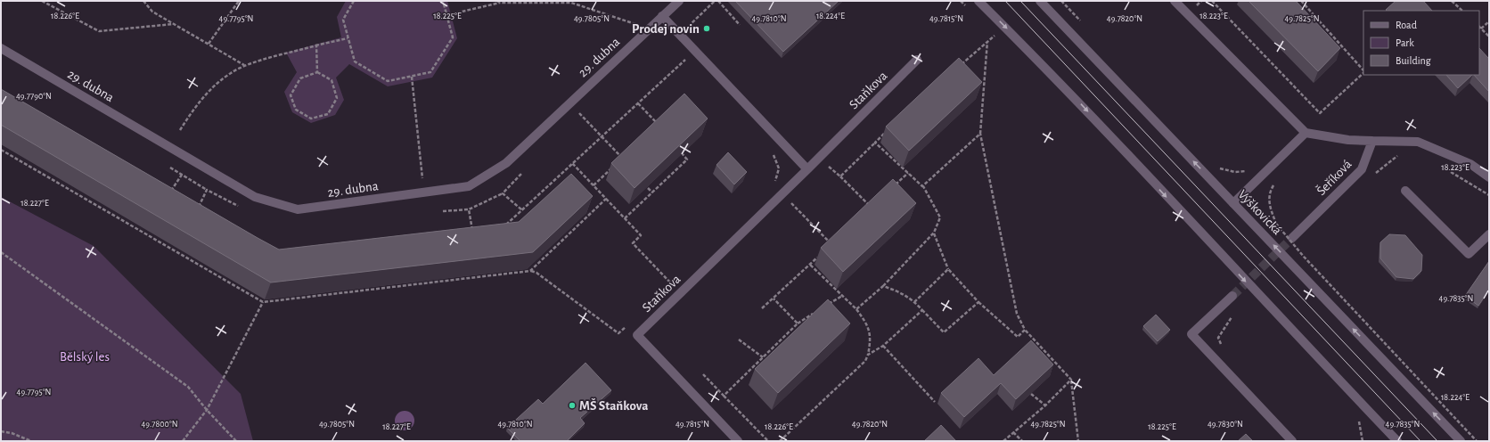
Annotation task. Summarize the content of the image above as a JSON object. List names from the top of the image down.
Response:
{
  "streets": {
    "street": [
      "29. dubna",
      "Staňkova",
      "Šeříková",
      "Výškovická"
    ]
  },
  "parks": ["Bělský les"],
  "places": ["Prodej novin", "MŠ Staňkova"],
  "legend": ["Road", "Park", "Building"],
  "coordinates": [
    "18.226°E",
    "18.225°E",
    "18.224°E",
    "18.223°E",
    "49.7825°N",
    "49.7795°N",
    "49.7805°N",
    "49.7810°N",
    "49.7815°N",
    "49.7820°N",
    "49.7790°N",
    "18.227°E",
    "49.7835°N",
    "49.7800°N",
    "49.7830°N"
  ]
}
